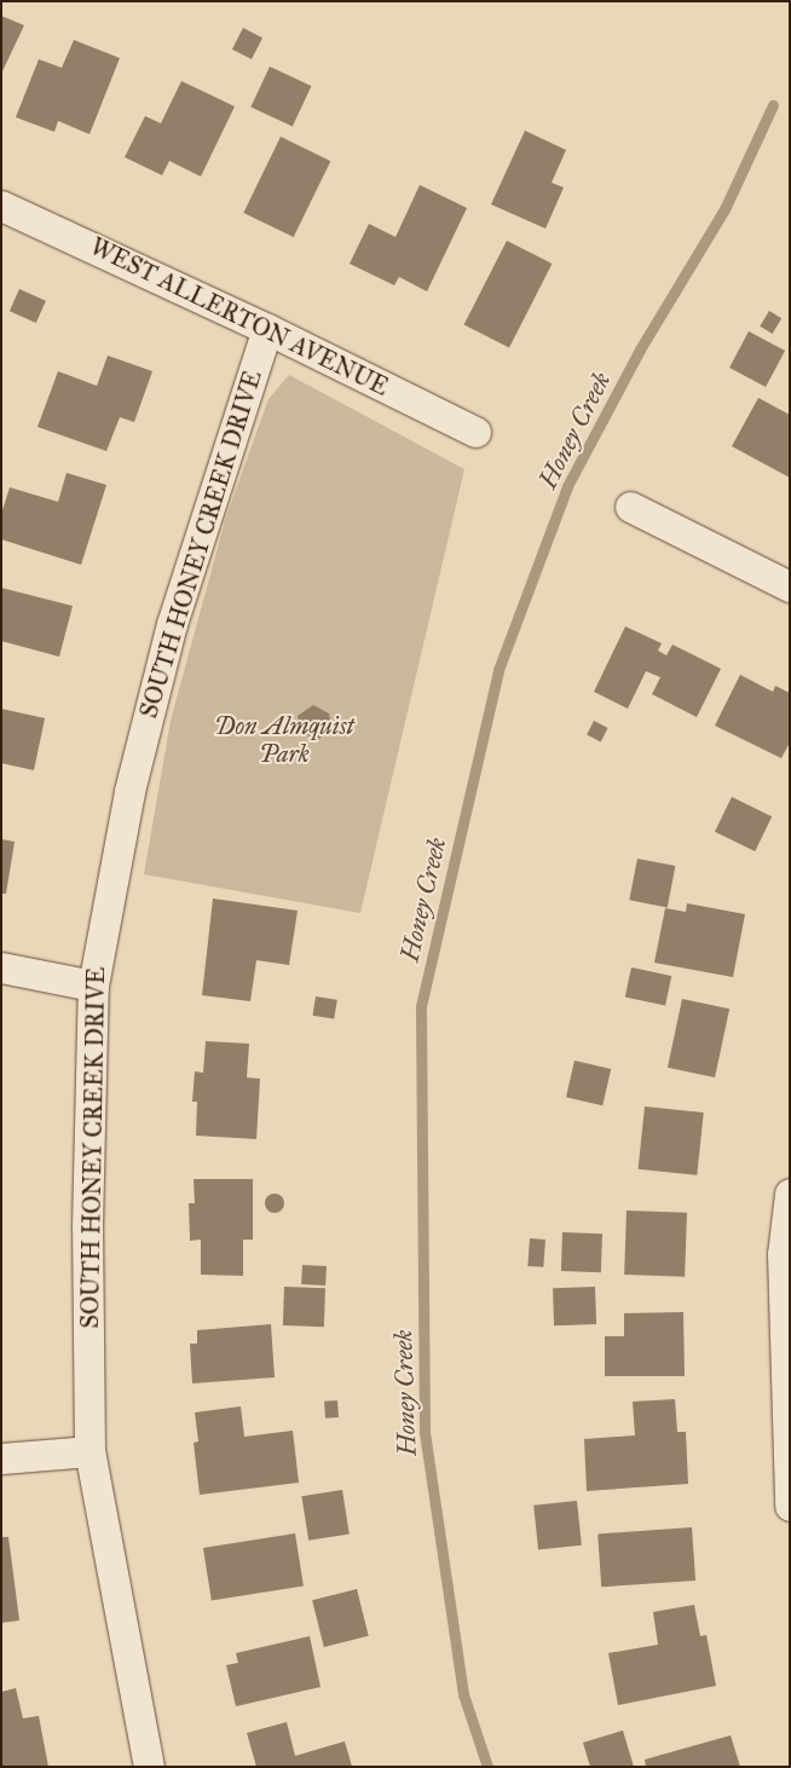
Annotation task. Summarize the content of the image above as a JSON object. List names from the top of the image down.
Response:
{
  "streets": {
    "street": ["WEST ALLERTON AVENUE", "SOUTH HONEY CREEK DRIVE"]
  },
  "crossings": [
    ["WEST ALLERTON AVENUE", "SOUTH HONEY CREEK DRIVE"]
  ],
  "water": ["Honey Creek"],
  "parks": ["Don Almquist Park"]
}
